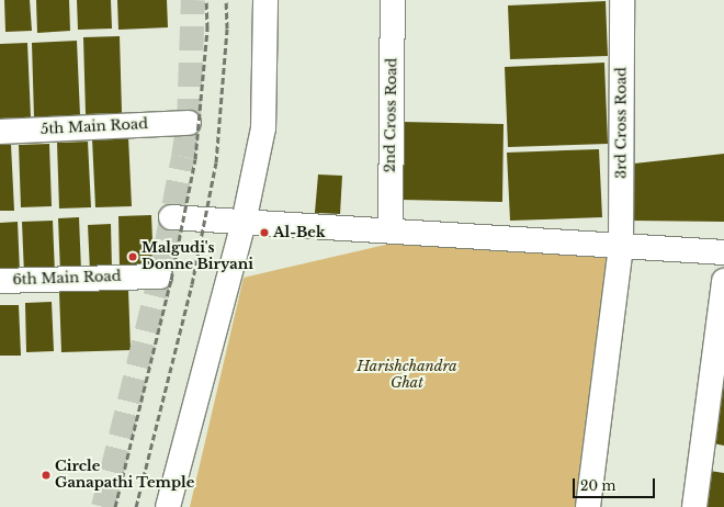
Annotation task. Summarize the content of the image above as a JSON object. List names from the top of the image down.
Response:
{
  "streets": {
    "street": [
      "2nd Cross Road",
      "3rd Cross Road",
      "5th Main Road",
      "6th Main Road"
    ]
  },
  "parks": ["Harishchandra Ghat"],
  "places": ["Al-Bek", "Malgudi's Donne Biryani", "Circle Ganapathi Temple"],
  "scale_bar": "20 m"
}
